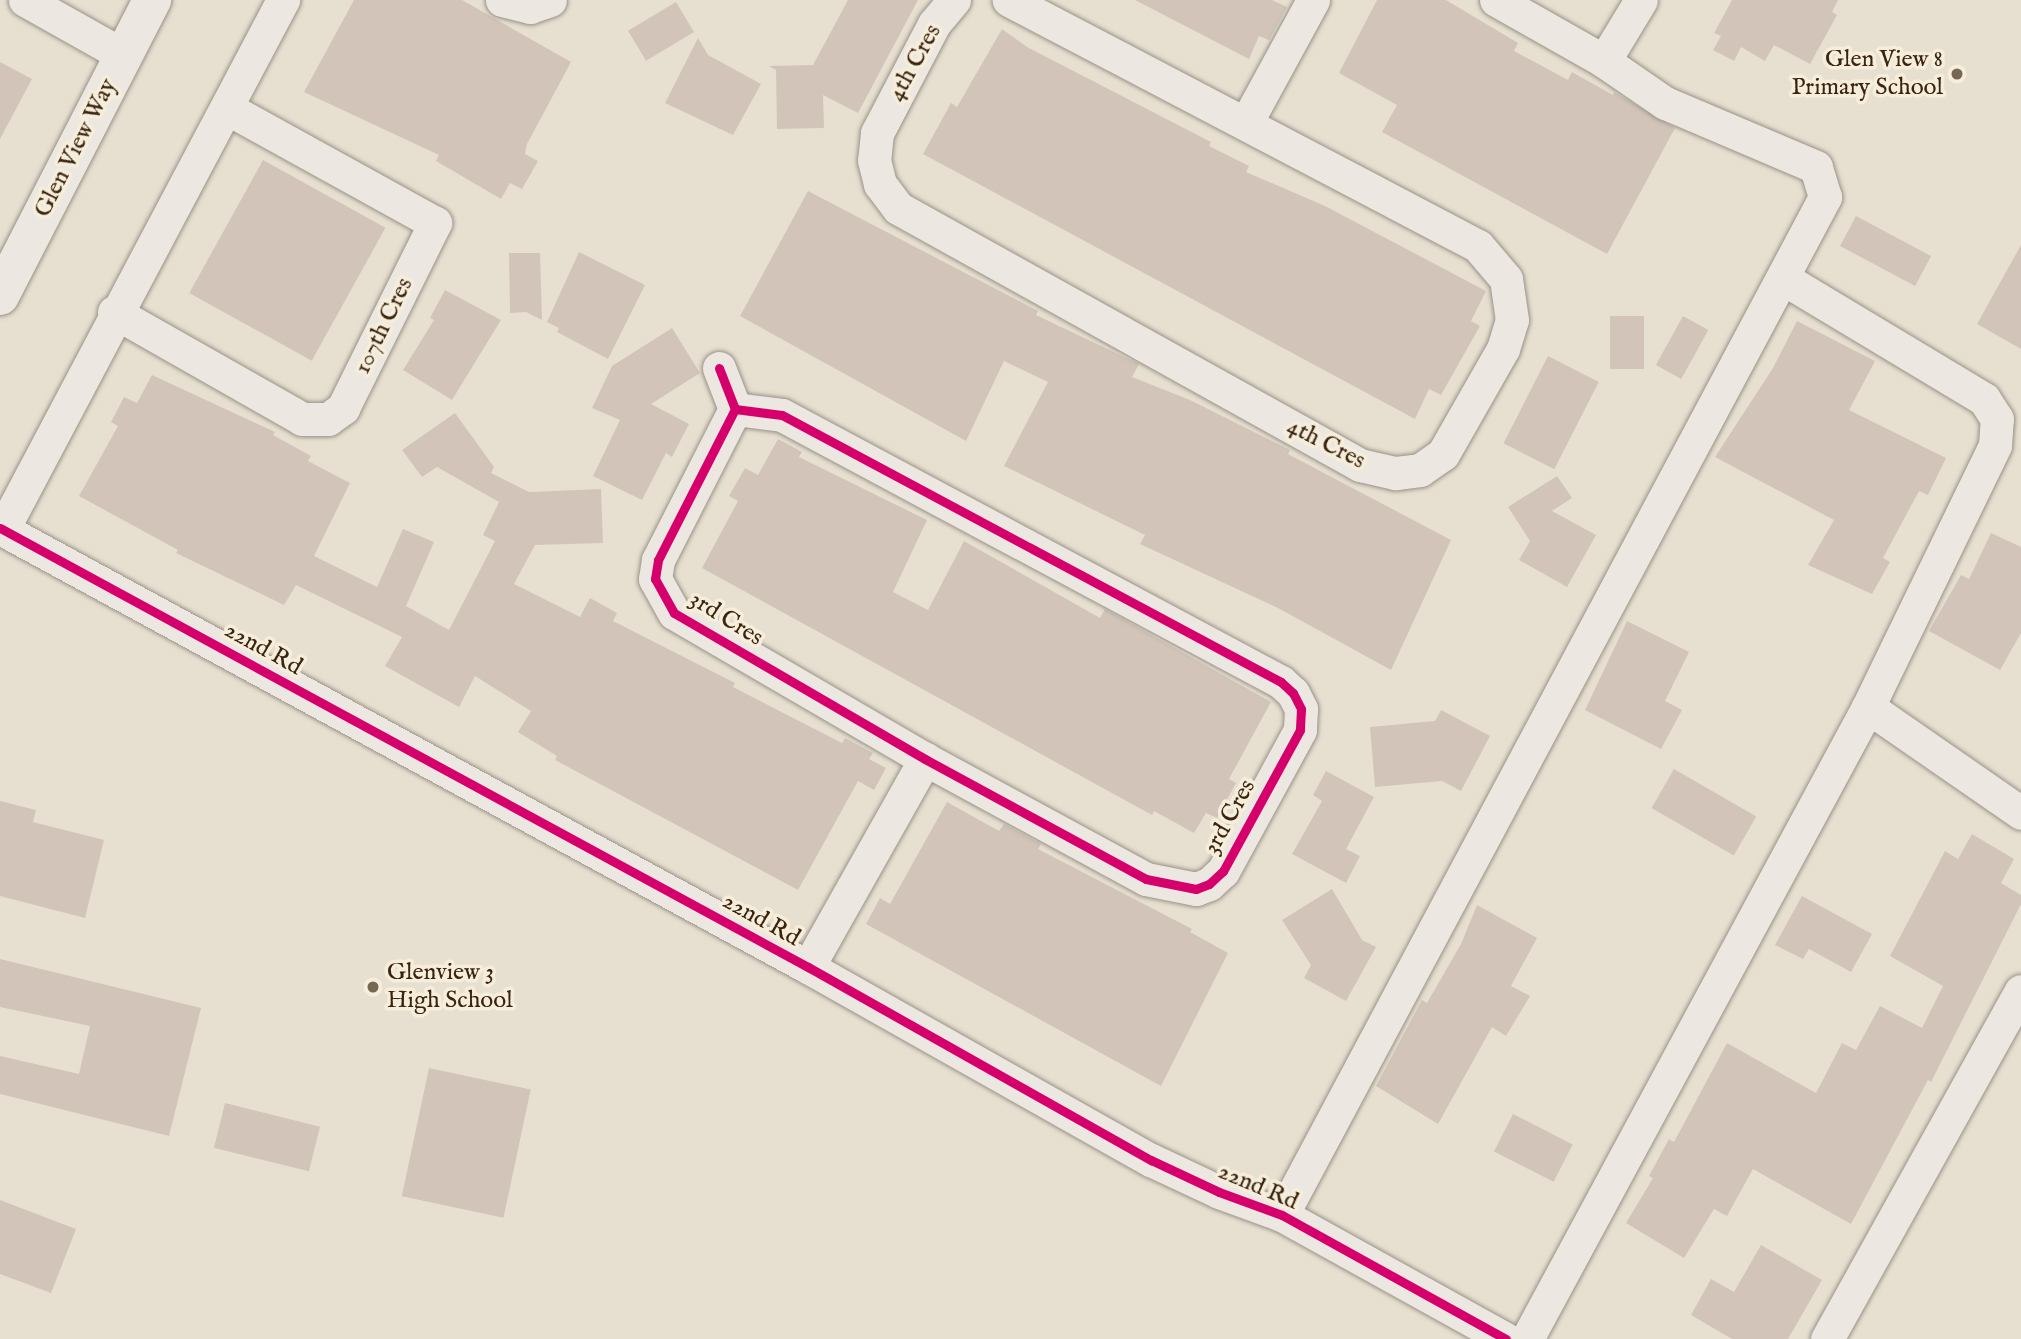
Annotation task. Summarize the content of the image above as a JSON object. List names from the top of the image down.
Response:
{
  "streets": {
    "street": [
      "4th Cres",
      "Glen View Way",
      "107th Cres",
      "3rd Cres",
      "22nd Rd"
    ]
  },
  "places": ["Glen View 8 Primary School", "Glenview 3 High School"]
}
